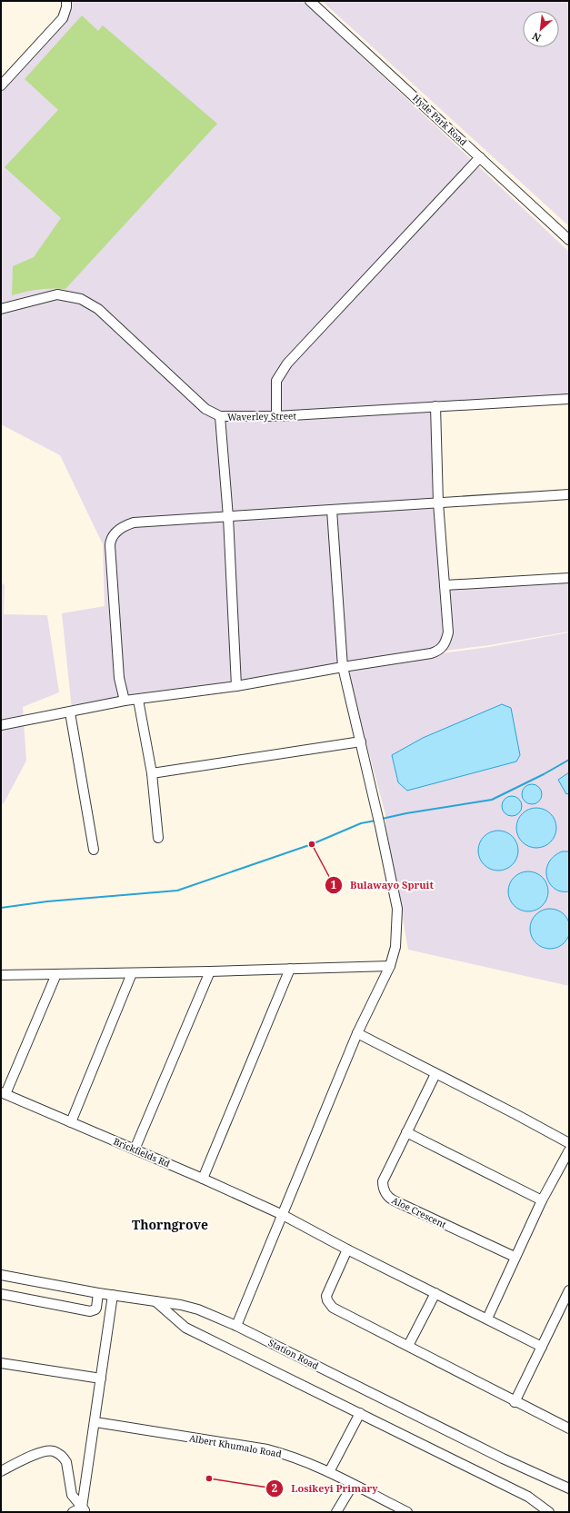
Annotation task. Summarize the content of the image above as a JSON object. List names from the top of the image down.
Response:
{
  "streets": {
    "street": [
      "Hyde Park Road",
      "Waverley Street",
      "Brickfields Rd",
      "Aloe Crescent",
      "Station Road",
      "Albert Khumalo Road"
    ]
  },
  "districts": ["Thorngrove"],
  "places": ["Bulawayo Spruit", "Losikeyi Primary"],
  "north": "bottom left"
}
